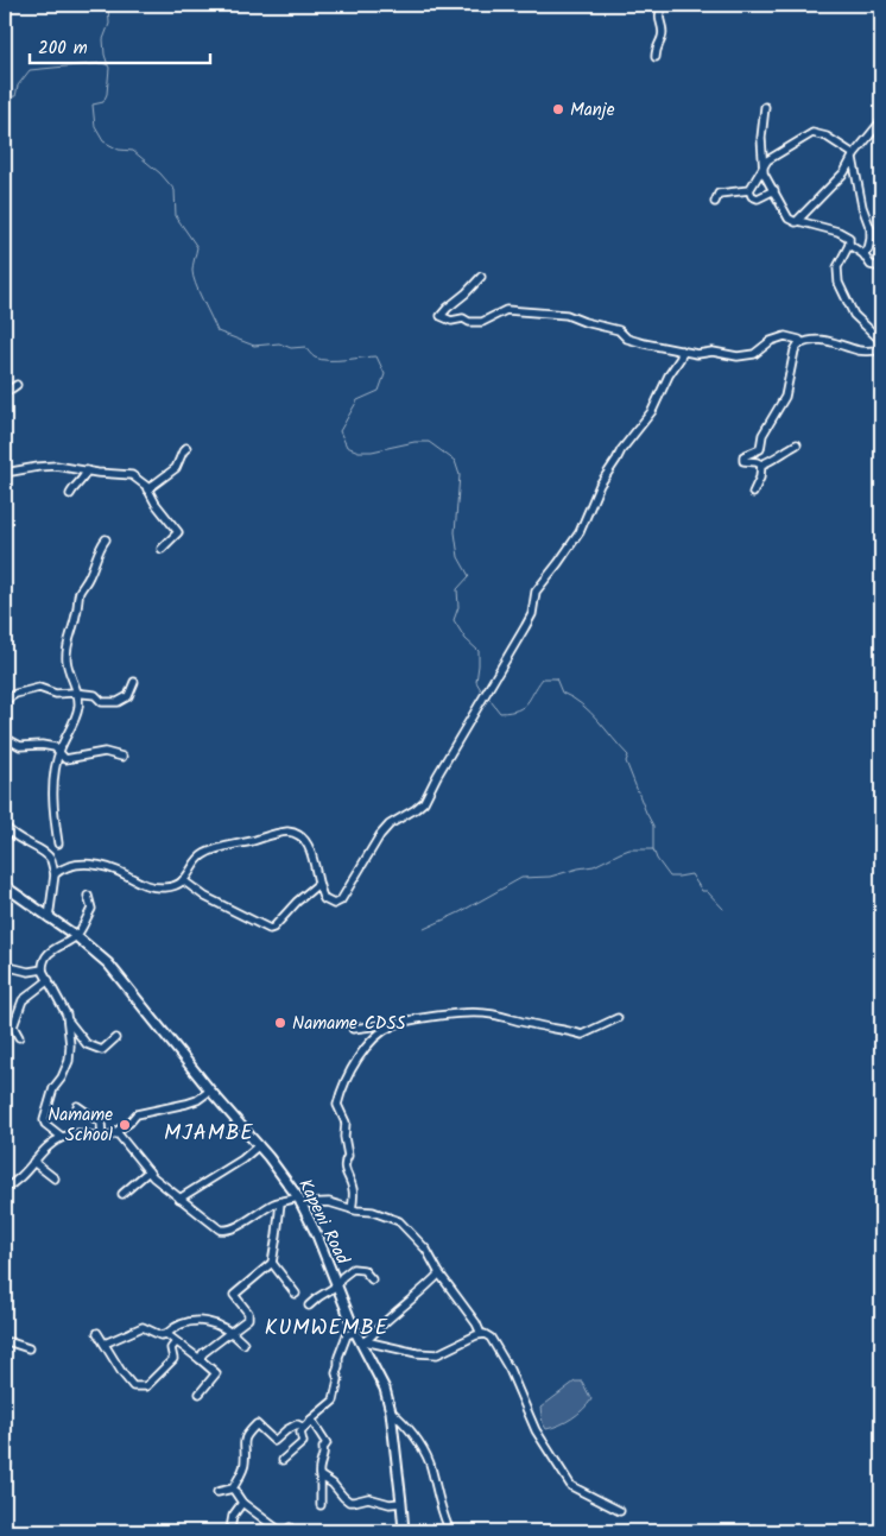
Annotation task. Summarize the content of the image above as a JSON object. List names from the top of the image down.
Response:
{
  "streets": {
    "main road": ["Kapeni Road"]
  },
  "districts": ["MJAMBE", "KUMWEMBE"],
  "places": ["Manje", "Namame CDSS", "Namame School"],
  "scale_bar": "200 m"
}
